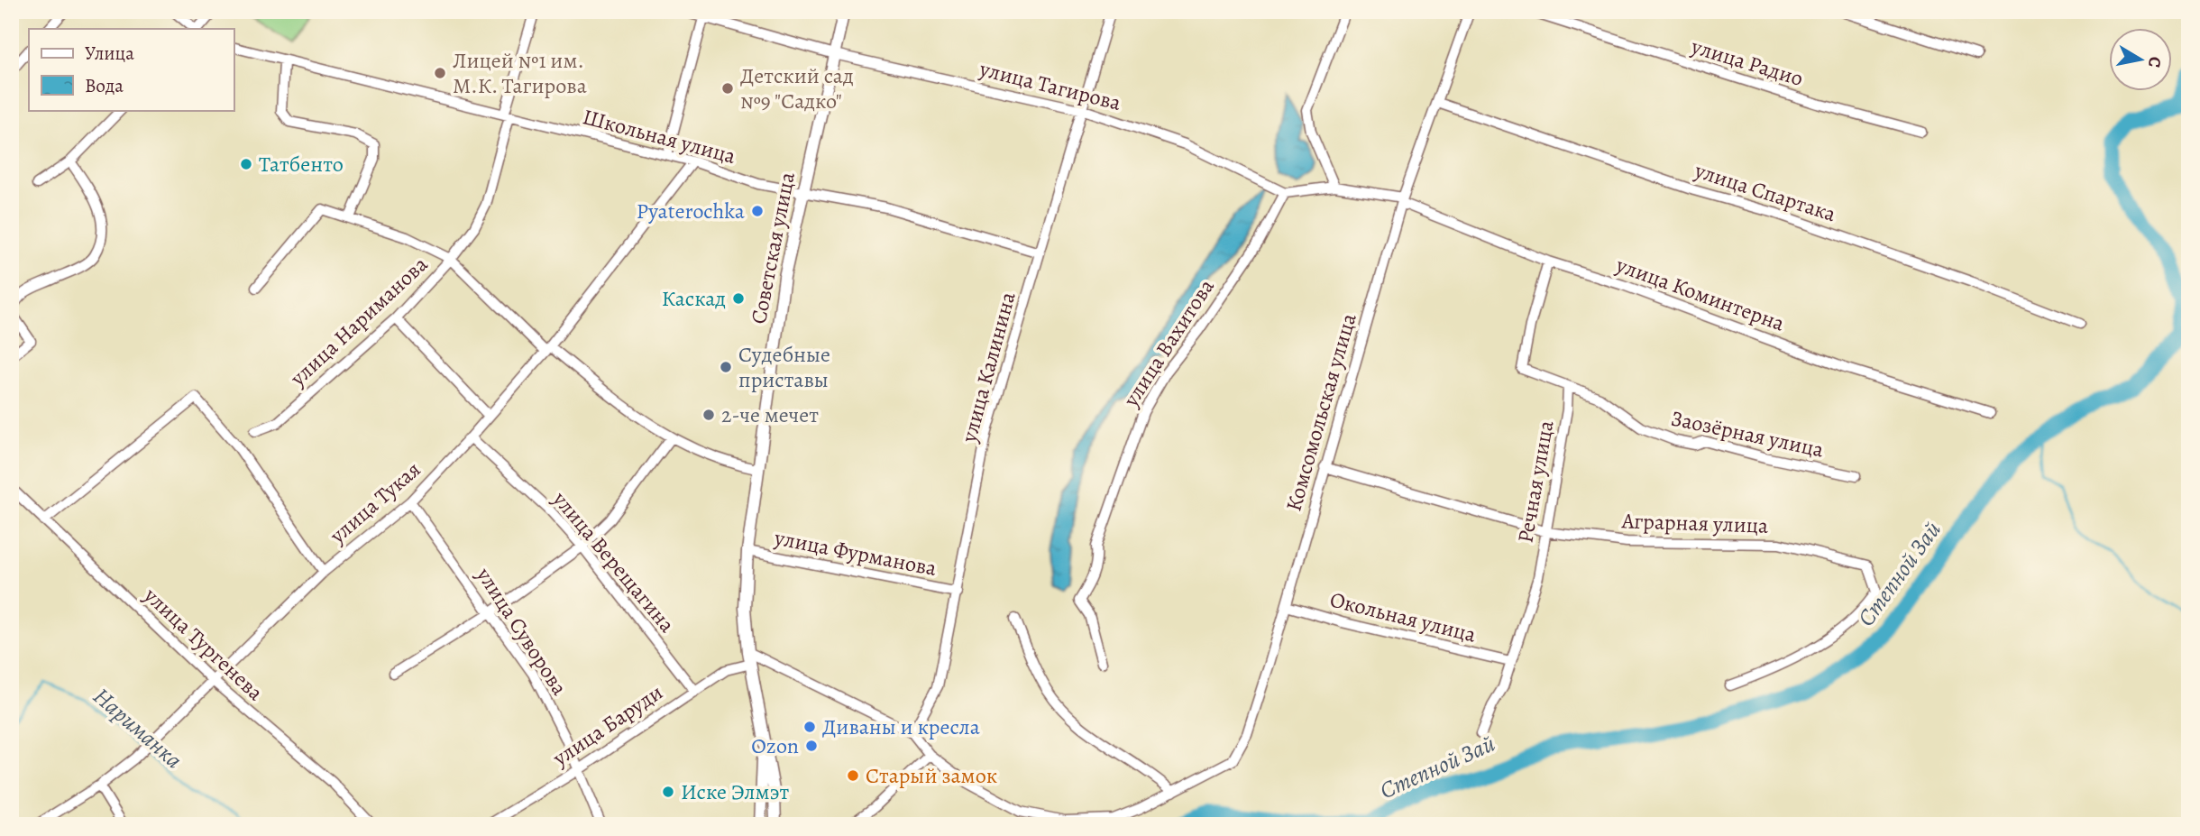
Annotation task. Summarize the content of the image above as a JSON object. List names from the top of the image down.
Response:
{
  "streets": {
    "main road": ["Советская улица"],
    "street": [
      "улица Радио",
      "улица Тагирова",
      "Школьная улица",
      "улица Спартака",
      "улица Коминтерна",
      "улица Нариманова",
      "улица Вахитова",
      "улица Калинина",
      "Комсомольская улица",
      "Заозёрная улица",
      "Речная улица",
      "улица Тукая",
      "Аграрная улица",
      "улица Фурманова",
      "улица Верещагина",
      "Окольная улица",
      "улица Суворова",
      "улица Тургенева",
      "улица Баруди"
    ]
  },
  "crossings": [
    ["улица Тагирова", "Советская улица"],
    ["улица Тагирова", "улица Вахитова"],
    ["улица Тагирова", "улица Калинина"],
    ["Школьная улица", "Советская улица"],
    ["Школьная улица", "улица Нариманова"],
    ["Школьная улица", "улица Калинина"],
    ["Школьная улица", "улица Тукая"],
    ["улица Спартака", "Комсомольская улица"],
    ["Советская улица", "улица Фурманова"],
    ["Советская улица", "улица Баруди"],
    ["улица Коминтерна", "Комсомольская улица"],
    ["улица Калинина", "Комсомольская улица"],
    ["улица Калинина", "улица Фурманова"],
    ["Комсомольская улица", "Аграрная улица"],
    ["Комсомольская улица", "Окольная улица"],
    ["Заозёрная улица", "Речная улица"],
    ["Речная улица", "Аграрная улица"],
    ["Речная улица", "Окольная улица"],
    ["улица Тукая", "улица Верещагина"],
    ["улица Тукая", "улица Суворова"],
    ["улица Тукая", "улица Тургенева"],
    ["улица Верещагина", "улица Баруди"],
    ["улица Суворова", "улица Баруди"]
  ],
  "water": ["Степной Зай", "Нариманка"],
  "places": [
    "Лицей №1 им. М.К. Тагирова",
    "Детский сад №9 \"Садко\"",
    "Татбенто",
    "Pyaterochka",
    "Каскад",
    "Судебные приставы",
    "2-че мечет",
    "Диваны и кресла",
    "Ozon",
    "Старый замок",
    "Иске Элмэт"
  ],
  "legend": ["Улица", "Вода"],
  "north": "right"
}
